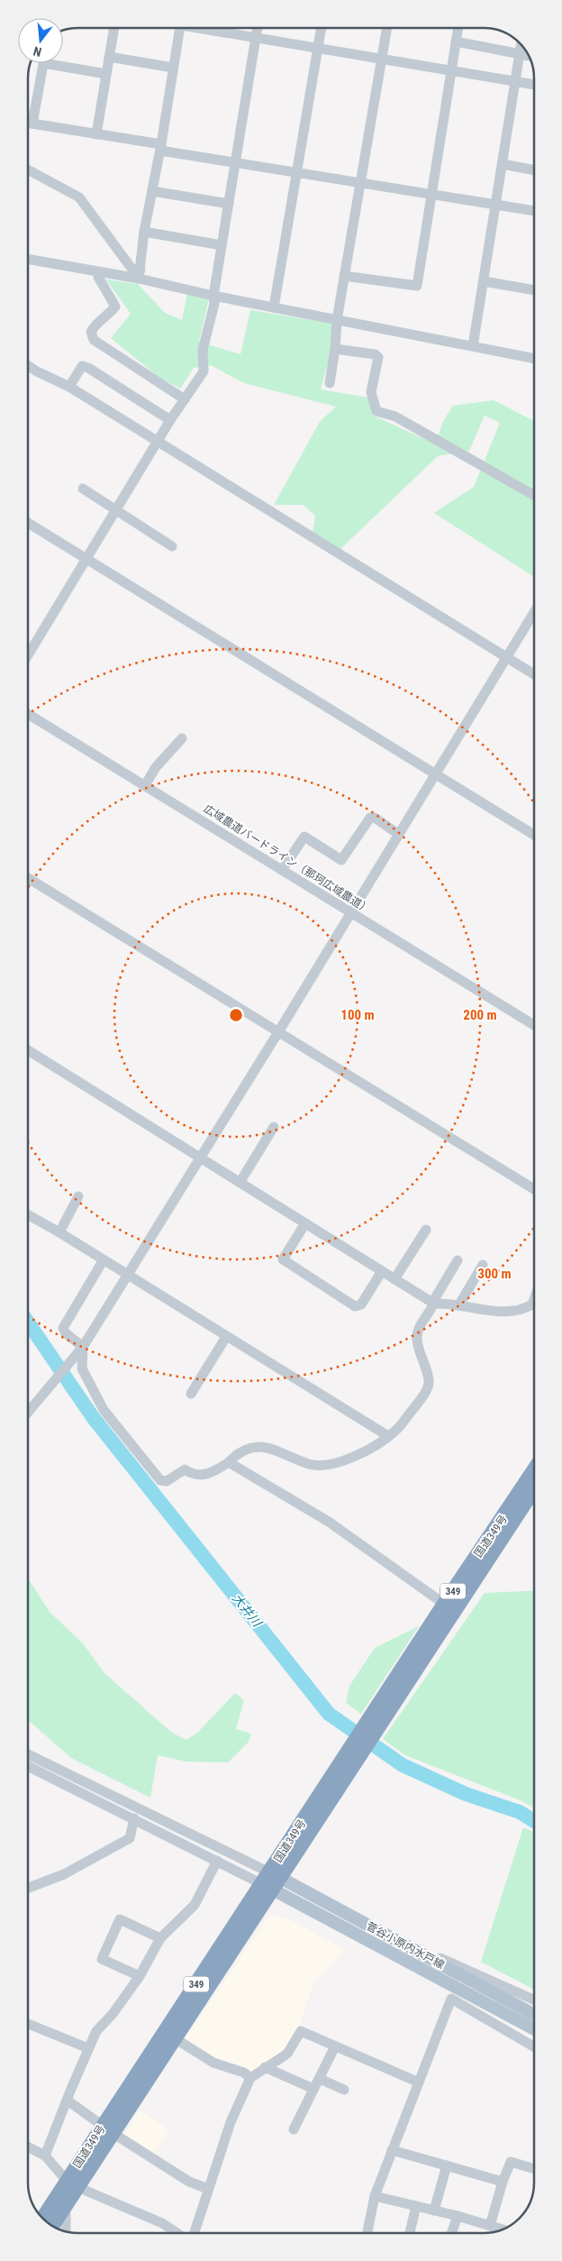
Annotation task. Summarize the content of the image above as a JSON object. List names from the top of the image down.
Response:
{
  "streets": {
    "highway": ["国道349号", "349"],
    "main road": ["菅谷小原内水戸線"],
    "street": ["広域農道バードライン（那珂広域農道）"]
  },
  "crossings": [
    ["国道349号", "菅谷小原内水戸線"]
  ],
  "water": ["大井川"],
  "north": "bottom",
  "rings": ["100 m", "200 m", "300 m"]
}
